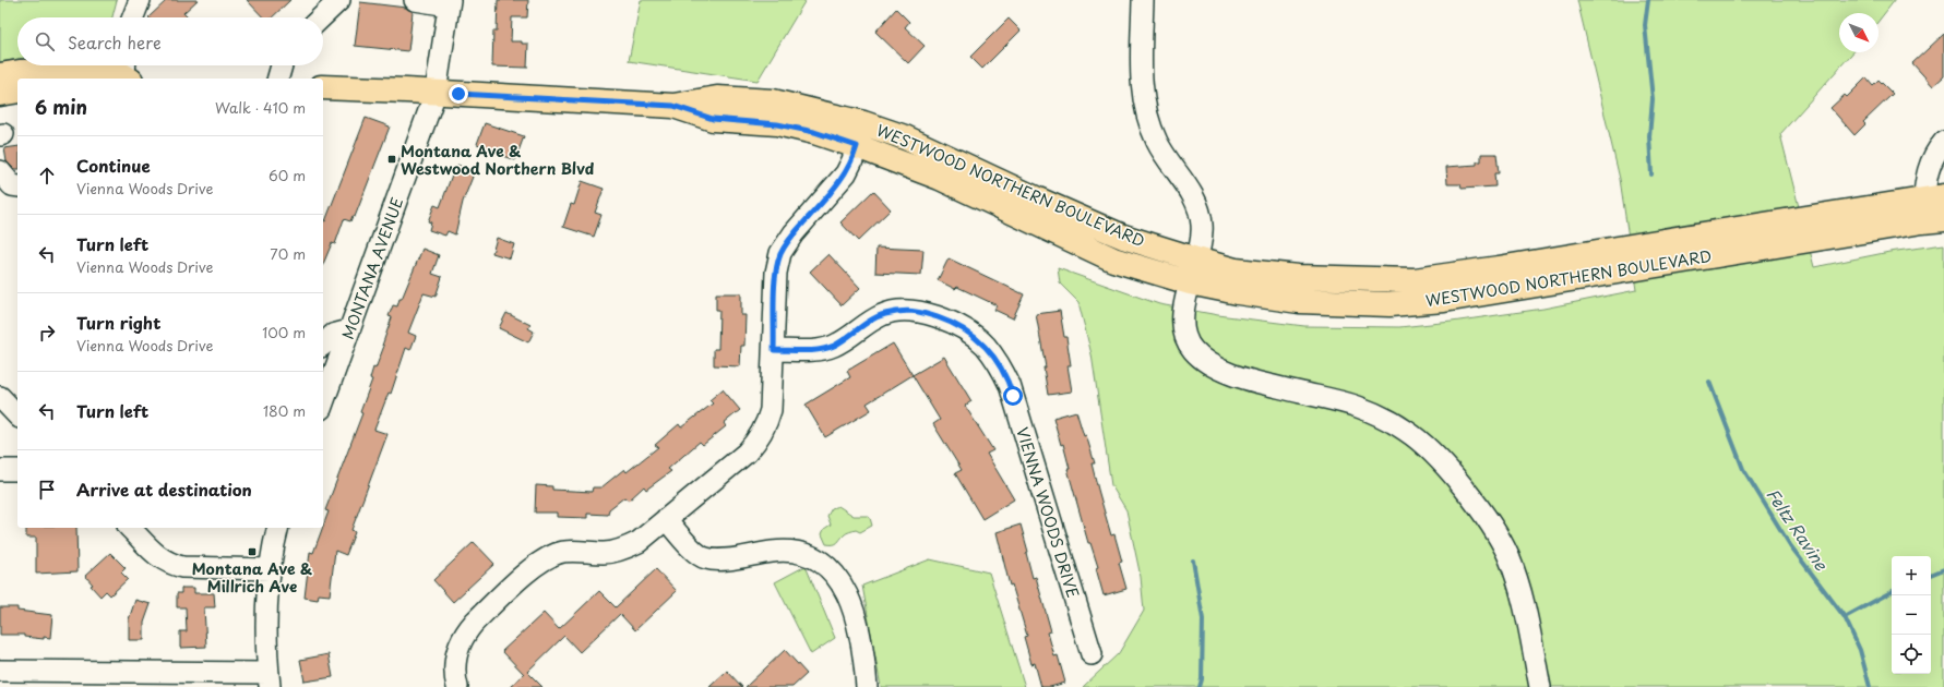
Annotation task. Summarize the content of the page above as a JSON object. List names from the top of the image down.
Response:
{
  "streets": {
    "main road": ["WESTWOOD NORTHERN BOULEVARD"],
    "street": ["MONTANA AVENUE", "VIENNA WOODS DRIVE"]
  },
  "crossings": [
    ["WESTWOOD NORTHERN BOULEVARD", "MONTANA AVENUE"]
  ],
  "water": ["Feltz Ravine"],
  "places": {
    "transit": ["Montana Ave & Westwood Northern Blvd", "Montana Ave & Millrich Ave"]
  },
  "north": "bottom right",
  "page": {
    "search": "Search here",
    "heading": ["6 min", "Walk · 410 m"],
    "list": [
      ["Continue", "Vienna Woods Drive", "60 m"],
      ["Turn left", "Vienna Woods Drive", "70 m"],
      ["Turn right", "Vienna Woods Drive", "100 m"],
      ["Turn left", "180 m"],
      "Arrive at destination"
    ],
    "map_buttons": ["+", "−"]
  }
}
